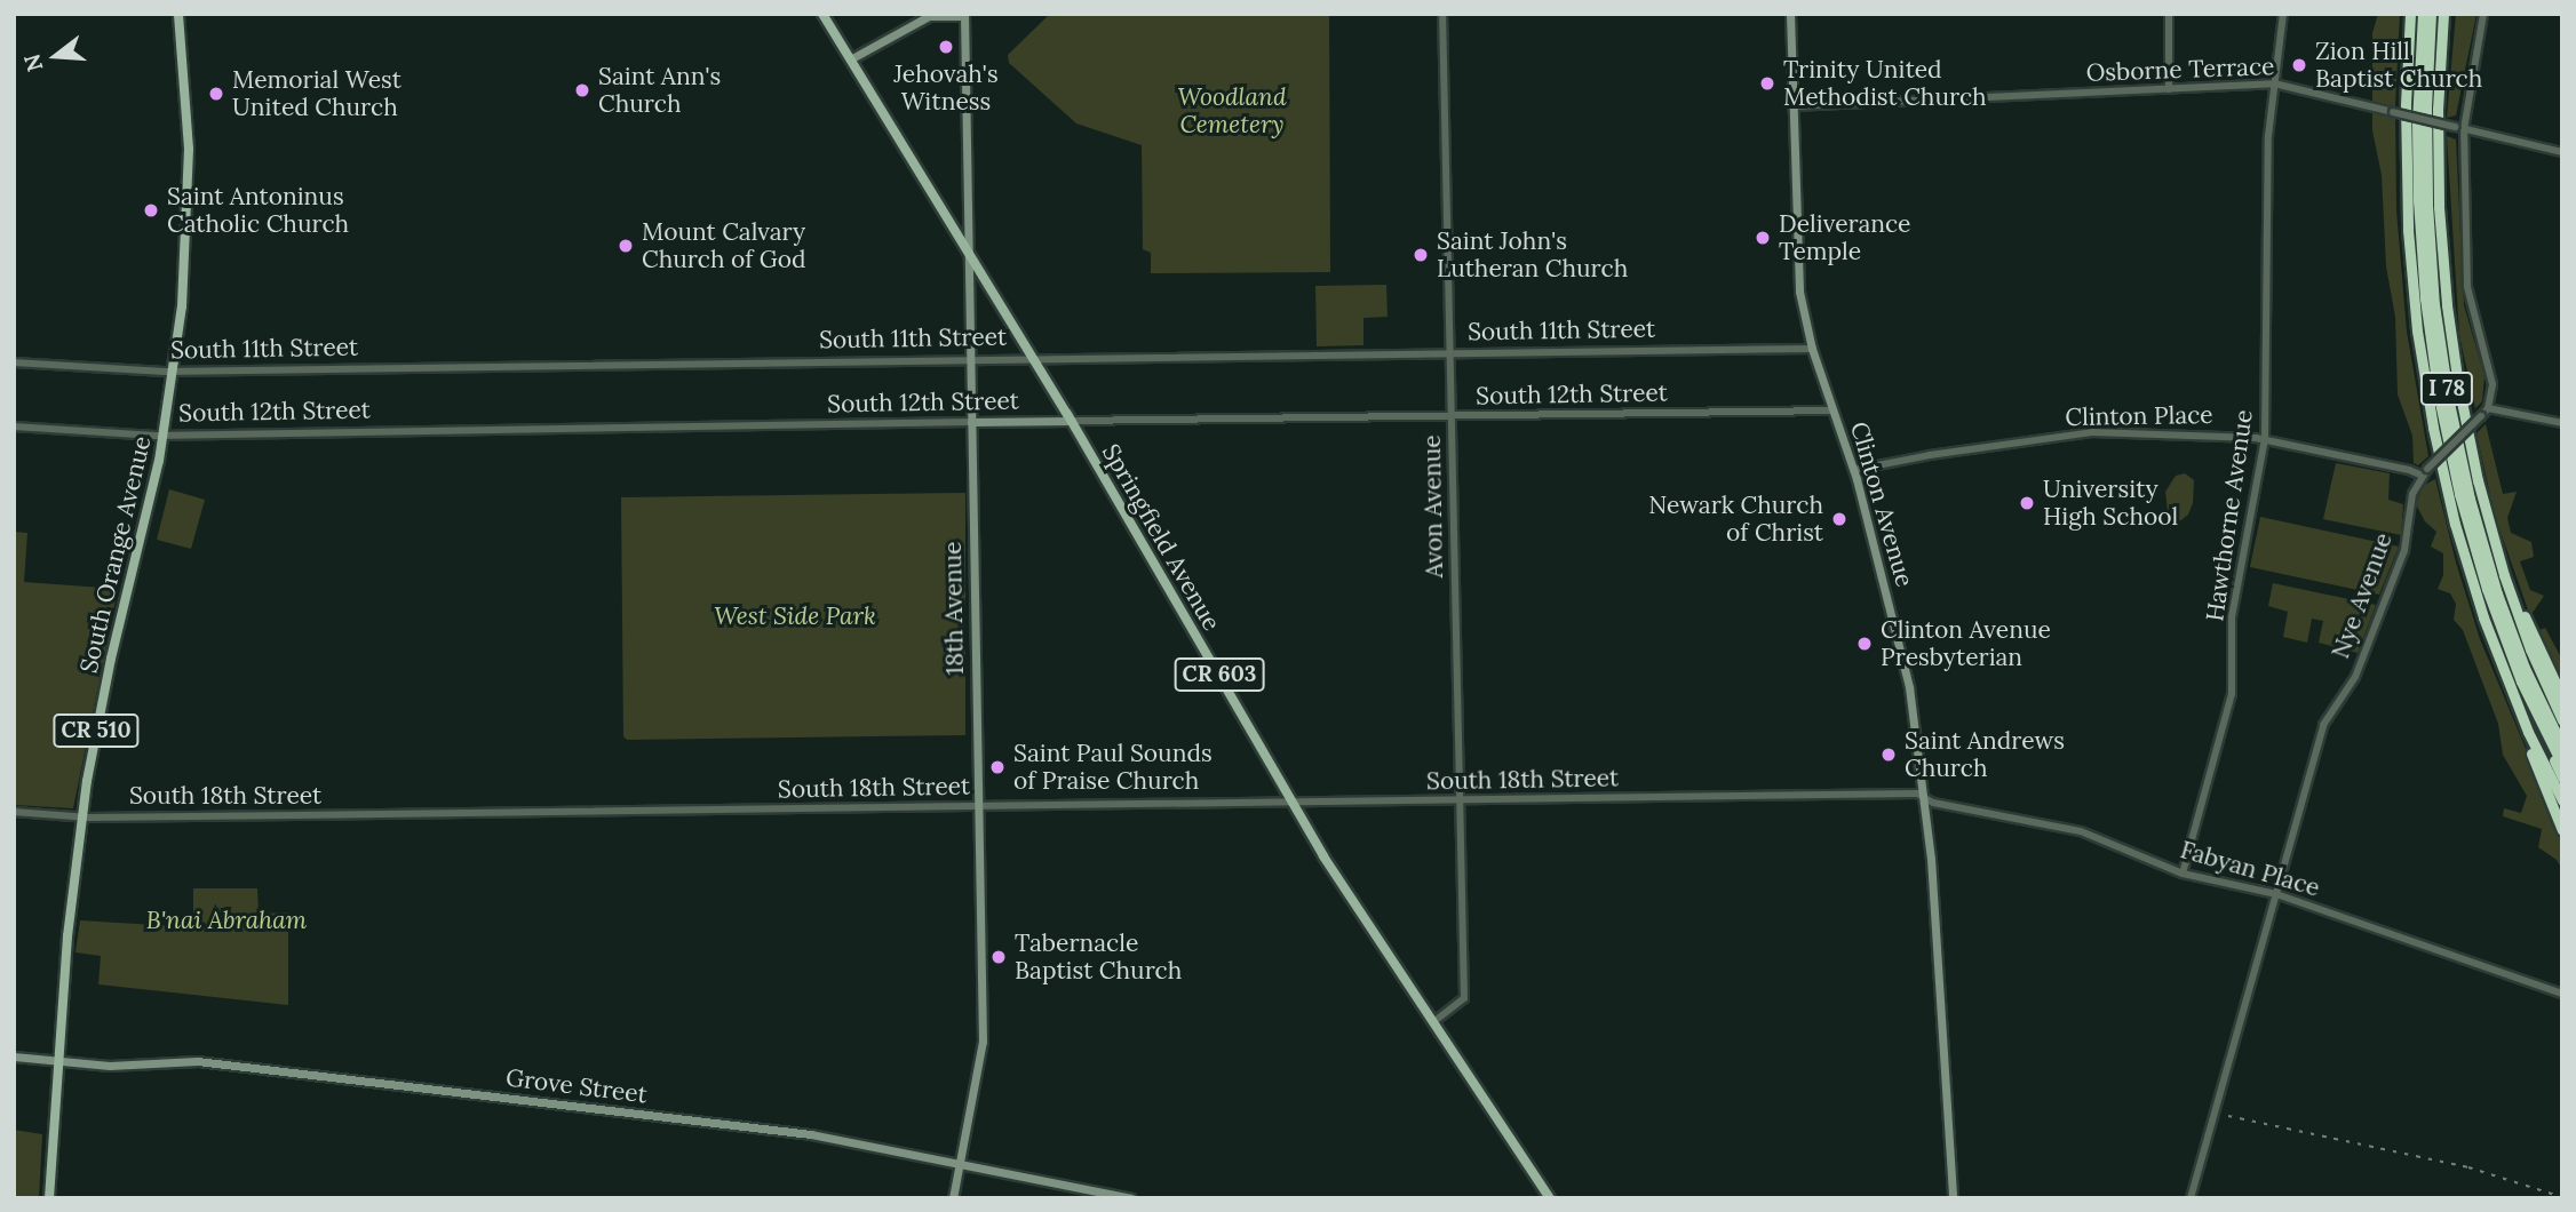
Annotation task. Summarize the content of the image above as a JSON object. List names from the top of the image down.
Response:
{
  "streets": {
    "highway": ["I 78"],
    "main road": [
      "South 12th Street",
      "Clinton Avenue",
      "Springfield Avenue",
      "South Orange Avenue",
      "18th Avenue",
      "CR 603",
      "CR 510",
      "Grove Street"
    ],
    "street": [
      "Osborne Terrace",
      "South 11th Street",
      "Clinton Place",
      "Avon Avenue",
      "Hawthorne Avenue",
      "Nye Avenue",
      "South 18th Street",
      "Fabyan Place"
    ]
  },
  "crossings": [
    ["Osborne Terrace", "Clinton Avenue"],
    ["Osborne Terrace", "Hawthorne Avenue"],
    ["South 11th Street", "Clinton Avenue"],
    ["South 11th Street", "Avon Avenue"],
    ["South 11th Street", "Springfield Avenue"],
    ["South 11th Street", "South Orange Avenue"],
    ["South 11th Street", "18th Avenue"],
    ["South 12th Street", "Clinton Avenue"],
    ["South 12th Street", "Avon Avenue"],
    ["South 12th Street", "Springfield Avenue"],
    ["South 12th Street", "South Orange Avenue"],
    ["South 12th Street", "18th Avenue"],
    ["Clinton Place", "Clinton Avenue"],
    ["Clinton Place", "Hawthorne Avenue"],
    ["Clinton Place", "Nye Avenue"],
    ["Clinton Avenue", "South 18th Street"],
    ["Clinton Avenue", "Fabyan Place"],
    ["Avon Avenue", "Springfield Avenue"],
    ["Avon Avenue", "South 18th Street"],
    ["Hawthorne Avenue", "Fabyan Place"],
    ["Springfield Avenue", "18th Avenue"],
    ["Springfield Avenue", "South 18th Street"],
    ["South Orange Avenue", "South 18th Street"],
    ["South Orange Avenue", "Grove Street"],
    ["Nye Avenue", "Fabyan Place"],
    ["18th Avenue", "South 18th Street"],
    ["18th Avenue", "Grove Street"],
    ["South 18th Street", "Fabyan Place"]
  ],
  "parks": ["Woodland Cemetery", "West Side Park", "B'nai Abraham"],
  "places": [
    "Jehovah's Witness",
    "Zion Hill Baptist Church",
    "Trinity United Methodist Church",
    "Saint Ann's Church",
    "Memorial West United Church",
    "Saint Antoninus Catholic Church",
    "Deliverance Temple",
    "Mount Calvary Church of God",
    "Saint John's Lutheran Church",
    "University High School",
    "Newark Church of Christ",
    "Clinton Avenue Presbyterian",
    "Saint Andrews Church",
    "Saint Paul Sounds of Praise Church",
    "Tabernacle Baptist Church"
  ],
  "north": "left"
}
